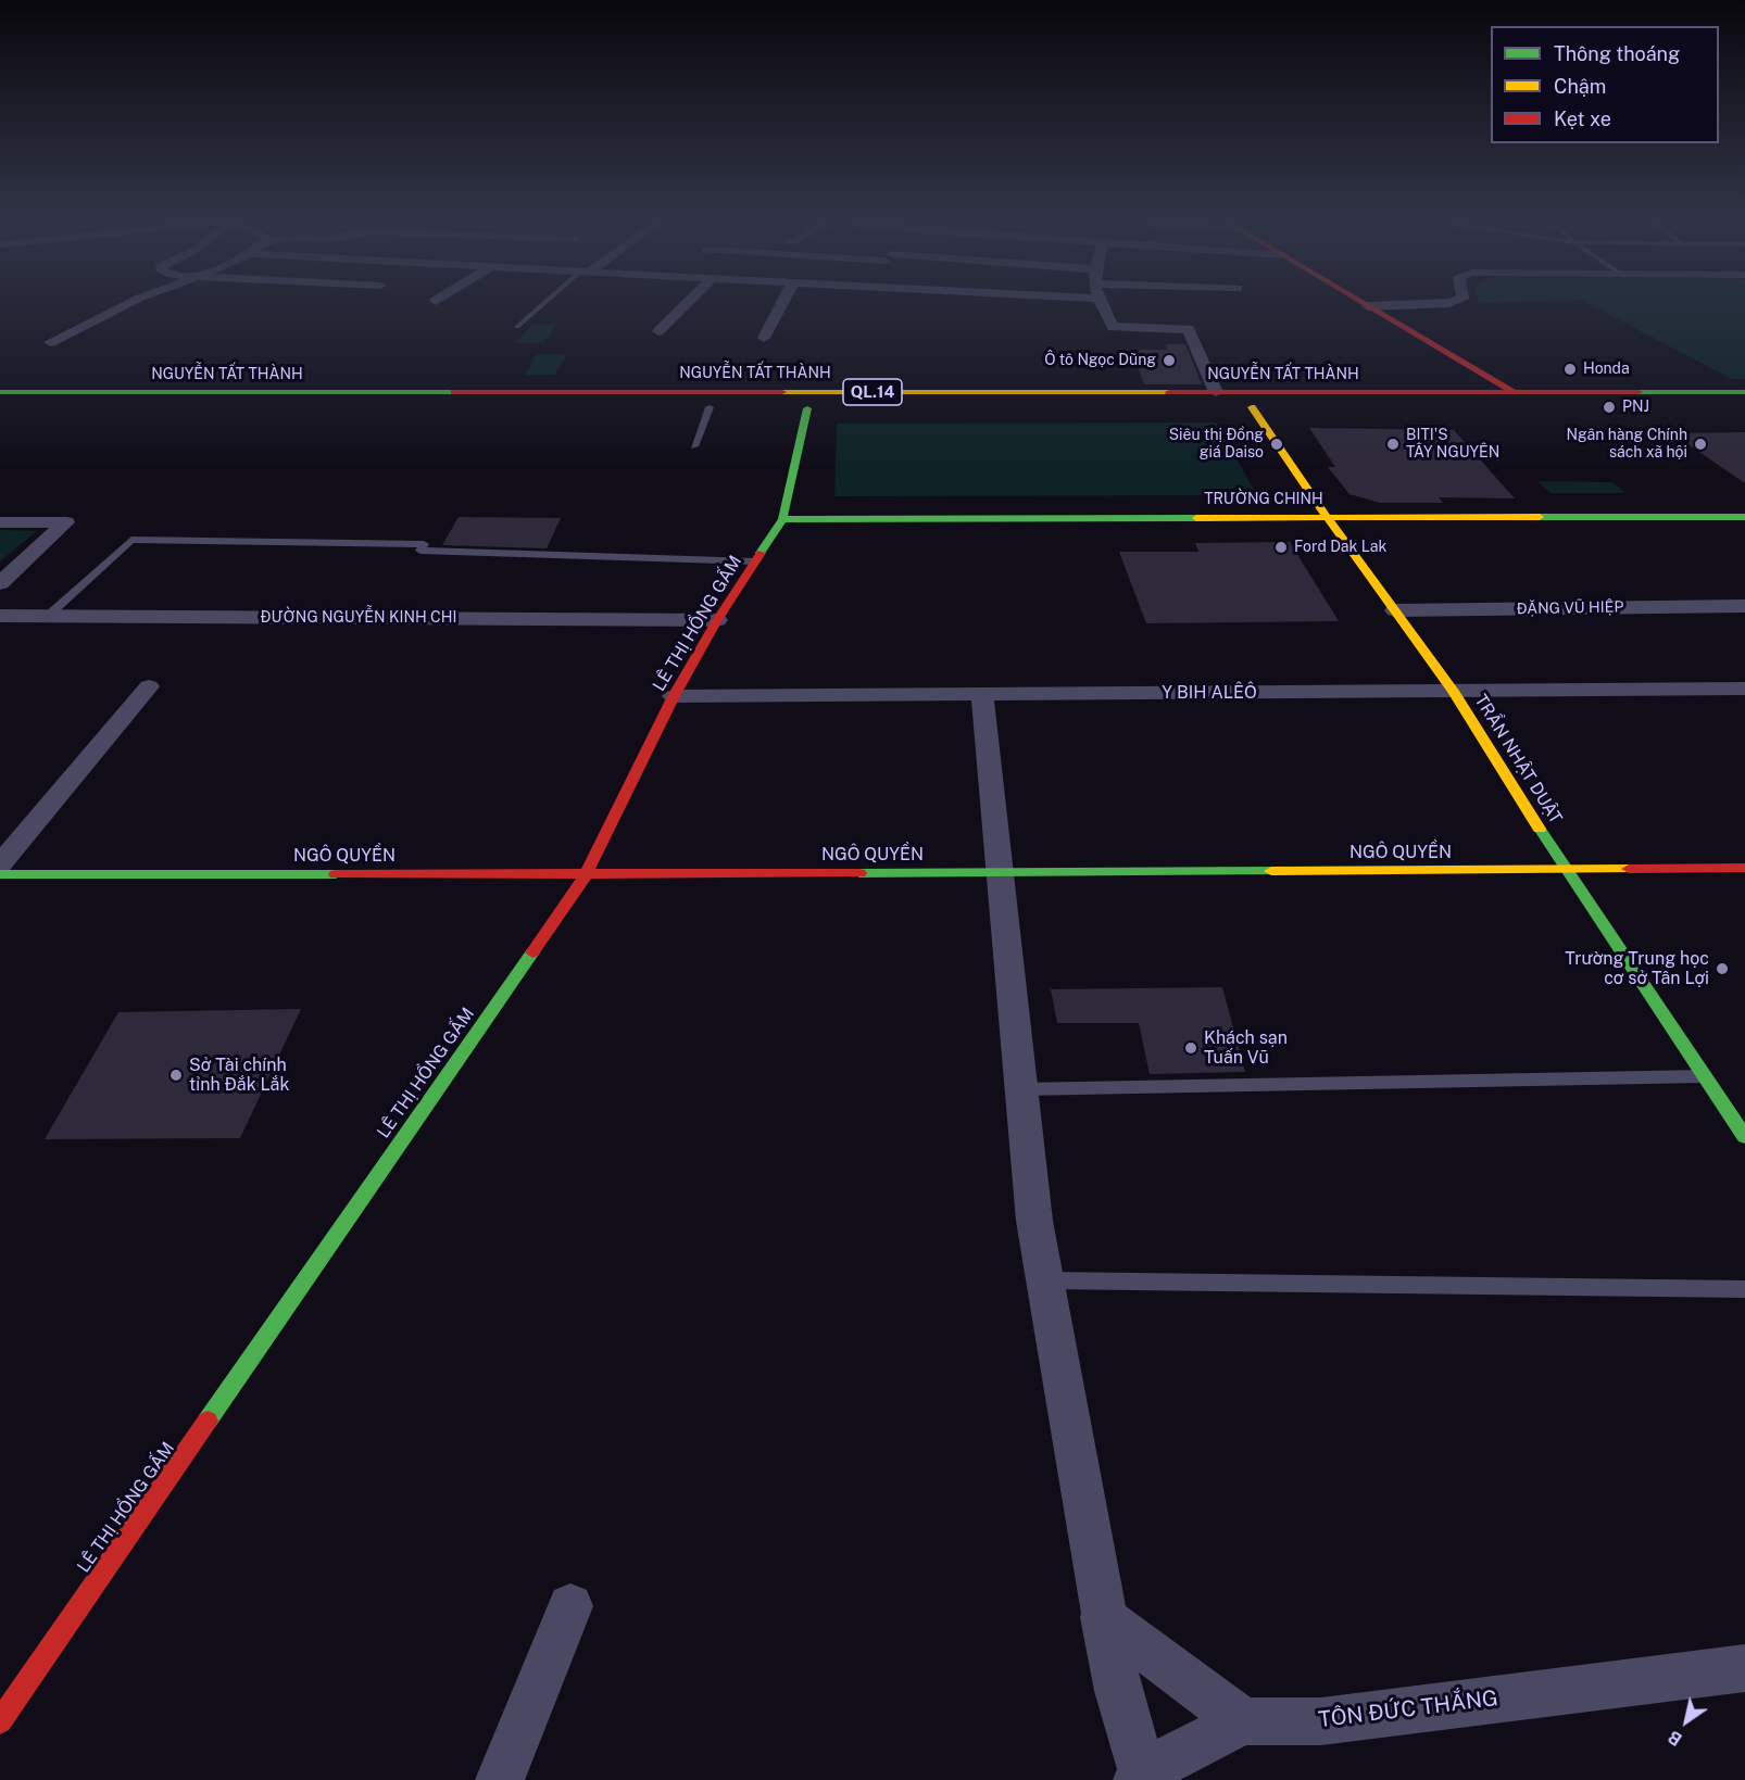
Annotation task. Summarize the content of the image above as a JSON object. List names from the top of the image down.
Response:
{
  "streets": {
    "street": [
      "NGUYỄN TẤT THÀNH",
      "QL.14",
      "TRƯỜNG CHINH",
      "ĐẶNG VŨ HIỆP",
      "ĐƯỜNG NGUYỄN KINH CHI",
      "LÊ THỊ HỒNG GẤM",
      "Y BIH ALÊÔ",
      "TRẦN NHẬT DUẬT",
      "NGÔ QUYỀN",
      "TÔN ĐỨC THẮNG"
    ]
  },
  "crossings": [
    ["TRƯỜNG CHINH", "LÊ THỊ HỒNG GẤM"],
    ["TRƯỜNG CHINH", "TRẦN NHẬT DUẬT"],
    ["ĐẶNG VŨ HIỆP", "TRẦN NHẬT DUẬT"],
    ["ĐƯỜNG NGUYỄN KINH CHI", "LÊ THỊ HỒNG GẤM"],
    ["LÊ THỊ HỒNG GẤM", "Y BIH ALÊÔ"],
    ["LÊ THỊ HỒNG GẤM", "NGÔ QUYỀN"],
    ["Y BIH ALÊÔ", "TRẦN NHẬT DUẬT"],
    ["TRẦN NHẬT DUẬT", "NGÔ QUYỀN"]
  ],
  "places": [
    "Ô tô Ngọc Dũng",
    "Honda",
    "PNJ",
    "Siêu thị Đồng giá Daiso",
    "BITI'S TÂY NGUYÊN",
    "Ngân hàng Chính sách xã hội",
    "Ford Dak Lak",
    "Trường Trung học cơ sở Tân Lợi",
    "Khách sạn Tuấn Vũ",
    "Sở Tài chính tỉnh Đắk Lắk"
  ],
  "legend": ["Thông thoáng", "Chậm", "Kẹt xe"],
  "north": "bottom left"
}
